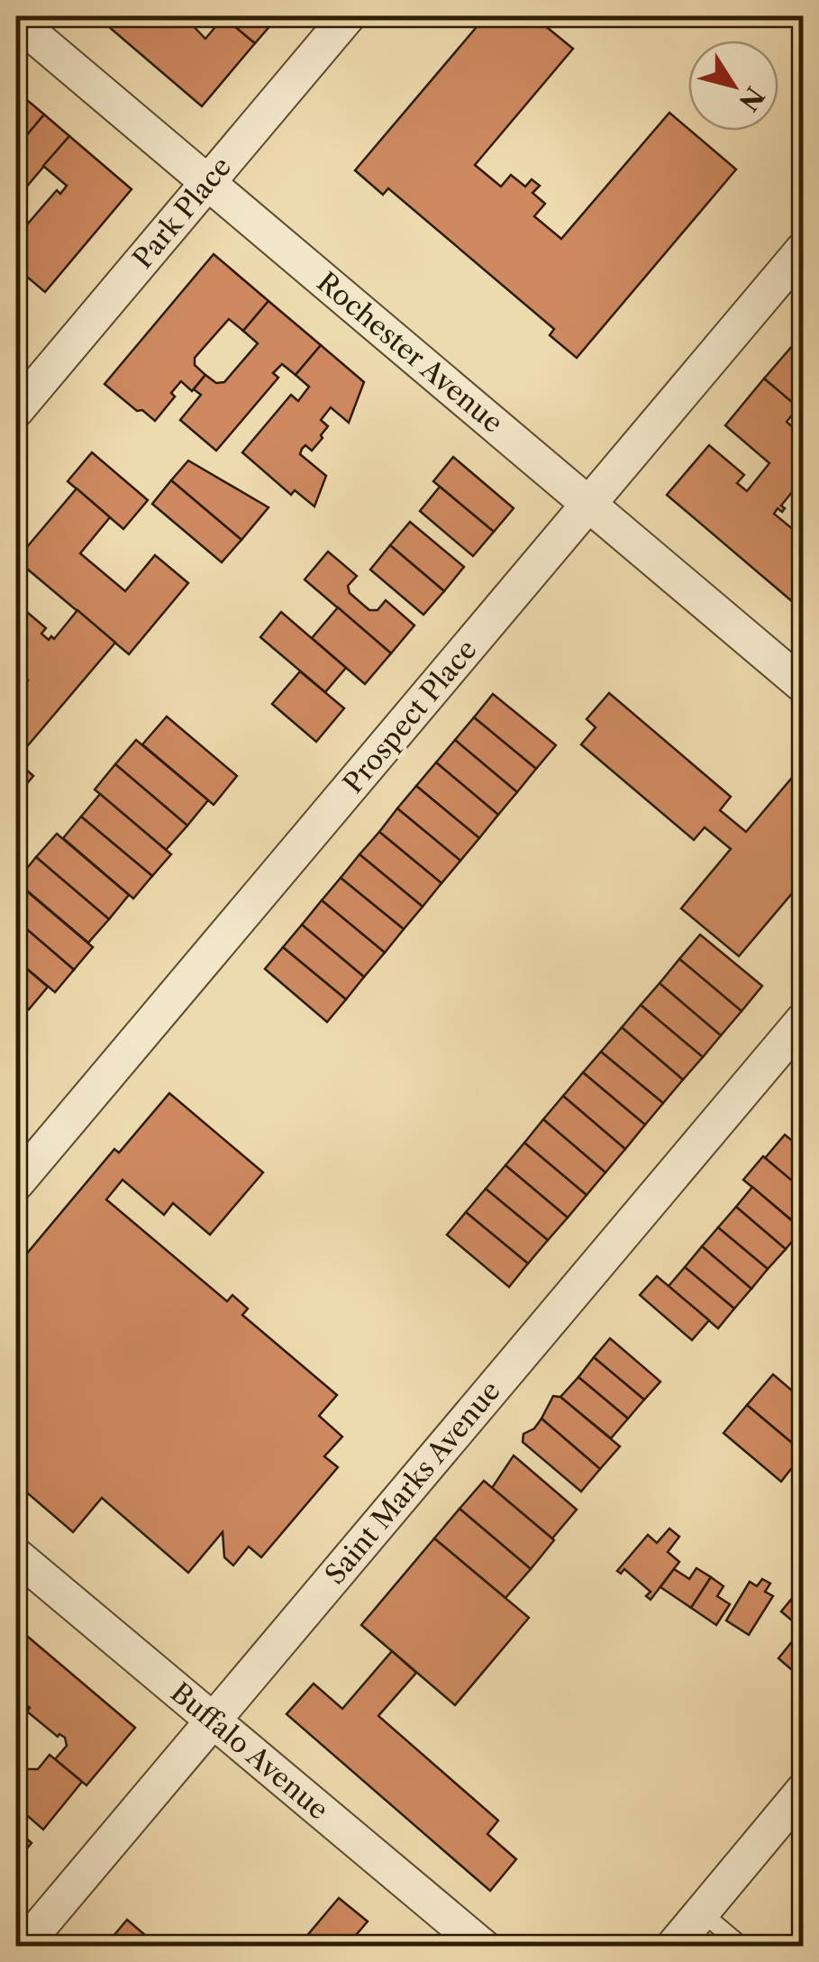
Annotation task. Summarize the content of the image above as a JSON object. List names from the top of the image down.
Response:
{
  "streets": {
    "street": [
      "Park Place",
      "Rochester Avenue",
      "Prospect Place",
      "Saint Marks Avenue",
      "Buffalo Avenue"
    ]
  },
  "crossings": [
    ["Park Place", "Rochester Avenue"],
    ["Rochester Avenue", "Prospect Place"],
    ["Saint Marks Avenue", "Buffalo Avenue"]
  ],
  "north": "bottom right"
}
